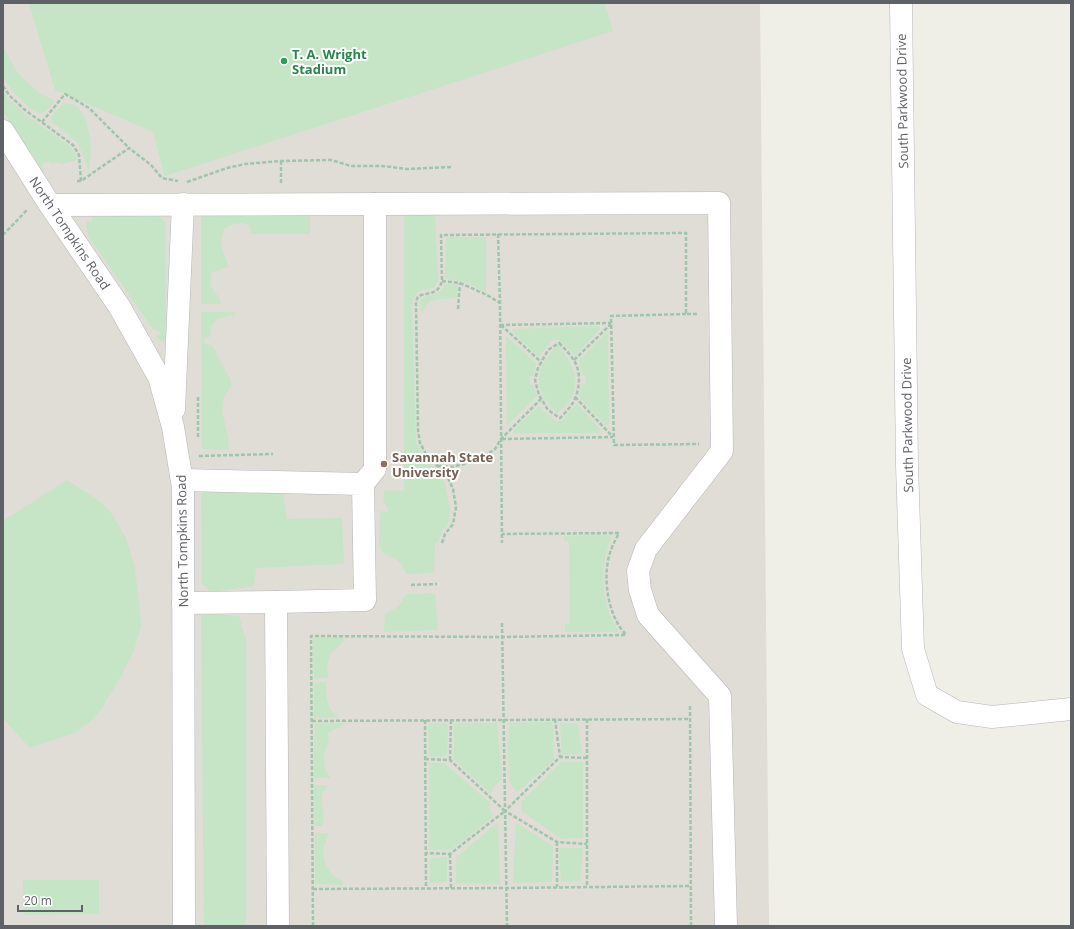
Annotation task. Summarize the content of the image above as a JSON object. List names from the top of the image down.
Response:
{
  "streets": {
    "street": ["South Parkwood Drive", "North Tompkins Road"]
  },
  "places": ["T. A. Wright Stadium", "Savannah State University"],
  "scale_bar": "20 m"
}
